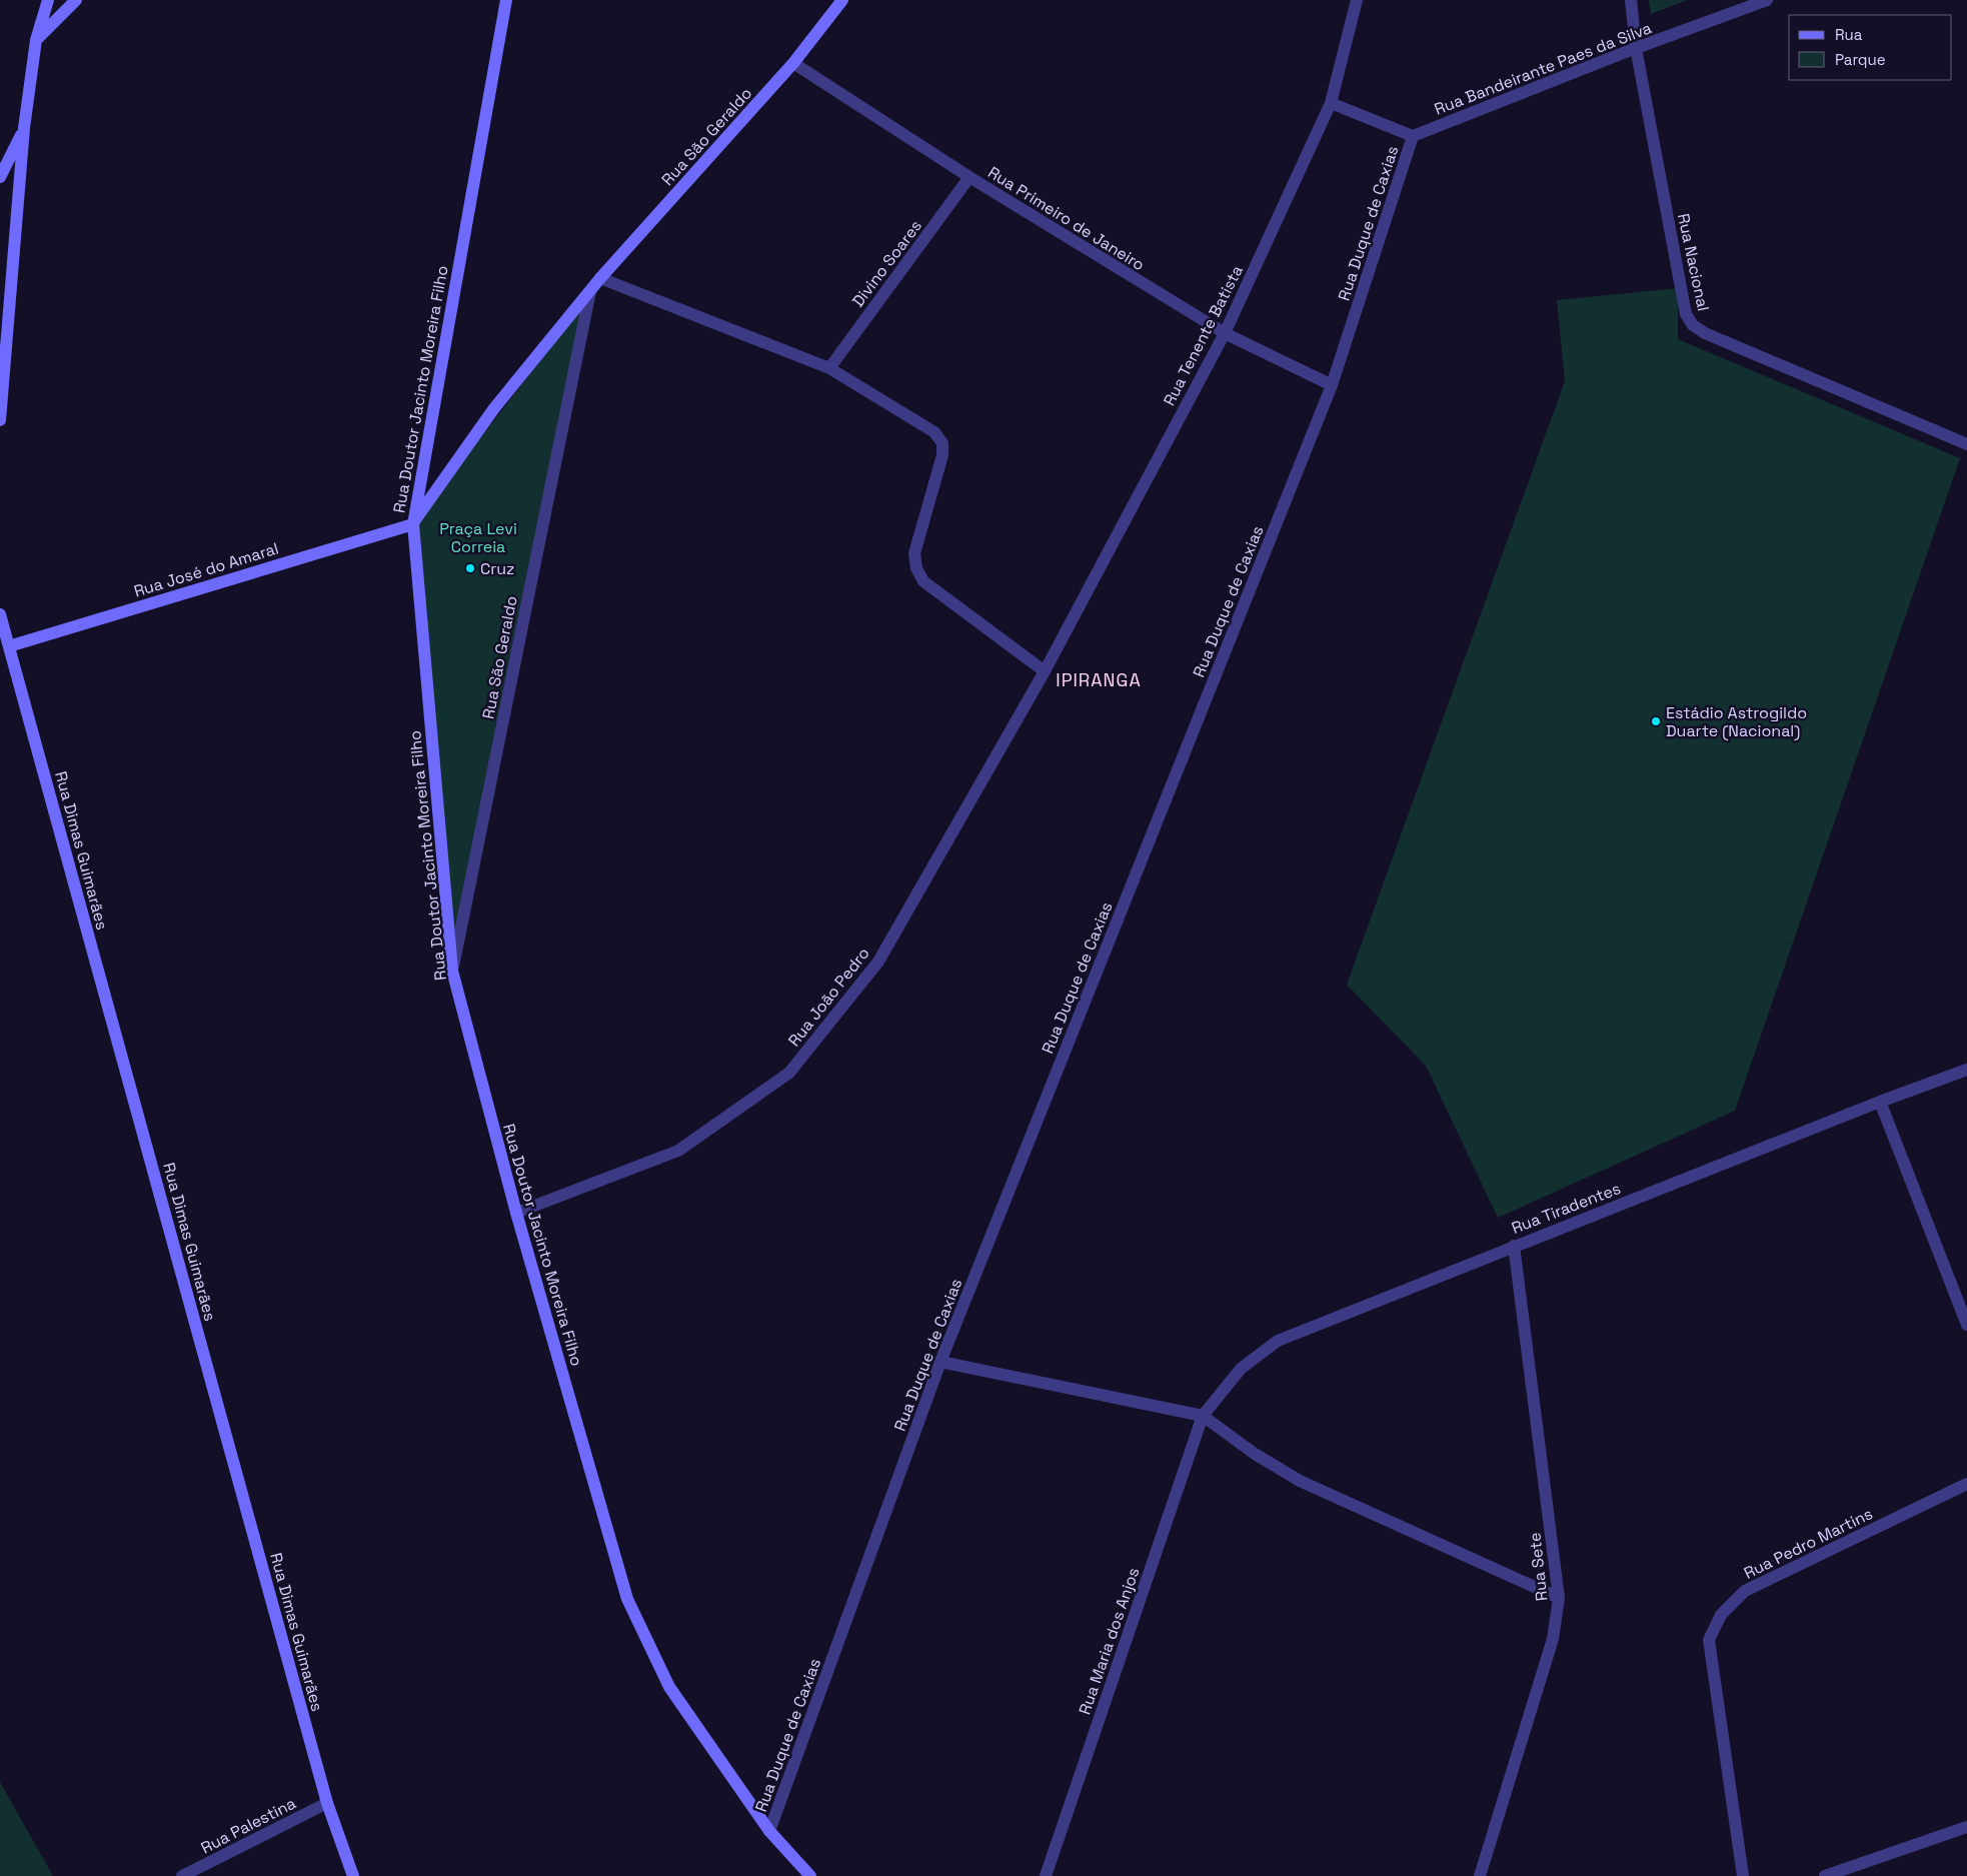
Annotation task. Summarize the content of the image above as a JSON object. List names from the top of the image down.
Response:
{
  "streets": {
    "street": [
      "Rua Bandeirante Paes da Silva",
      "Rua São Geraldo",
      "Rua Primeiro de Janeiro",
      "Rua Duque de Caxias",
      "Rua Nacional",
      "Divino Soares",
      "Rua Tenente Batista",
      "Rua Doutor Jacinto Moreira Filho",
      "Rua José do Amaral",
      "Rua Dimas Guimarães",
      "Rua João Pedro",
      "Rua Tiradentes",
      "Rua Pedro Martins",
      "Rua Sete",
      "Rua Maria dos Anjos",
      "Rua Palestina"
    ]
  },
  "crossings": [
    ["Rua Bandeirante Paes da Silva", "Rua Duque de Caxias"],
    ["Rua Bandeirante Paes da Silva", "Rua Nacional"],
    ["Rua São Geraldo", "Rua Primeiro de Janeiro"],
    ["Rua São Geraldo", "Rua Doutor Jacinto Moreira Filho"],
    ["Rua São Geraldo", "Rua José do Amaral"],
    ["Rua Primeiro de Janeiro", "Rua Duque de Caxias"],
    ["Rua Primeiro de Janeiro", "Divino Soares"],
    ["Rua Primeiro de Janeiro", "Rua Tenente Batista"],
    ["Rua Duque de Caxias", "Rua Doutor Jacinto Moreira Filho"],
    ["Rua Tenente Batista", "Rua João Pedro"],
    ["Rua Doutor Jacinto Moreira Filho", "Rua José do Amaral"],
    ["Rua Doutor Jacinto Moreira Filho", "Rua João Pedro"],
    ["Rua José do Amaral", "Rua Dimas Guimarães"],
    ["Rua Dimas Guimarães", "Rua Palestina"],
    ["Rua Tiradentes", "Rua Sete"],
    ["Rua Tiradentes", "Rua Maria dos Anjos"]
  ],
  "districts": ["IPIRANGA"],
  "parks": ["Praça Levi Correia"],
  "places": ["Cruz", "Estádio Astrogildo Duarte (Nacional)"],
  "legend": ["Rua", "Parque"]
}
